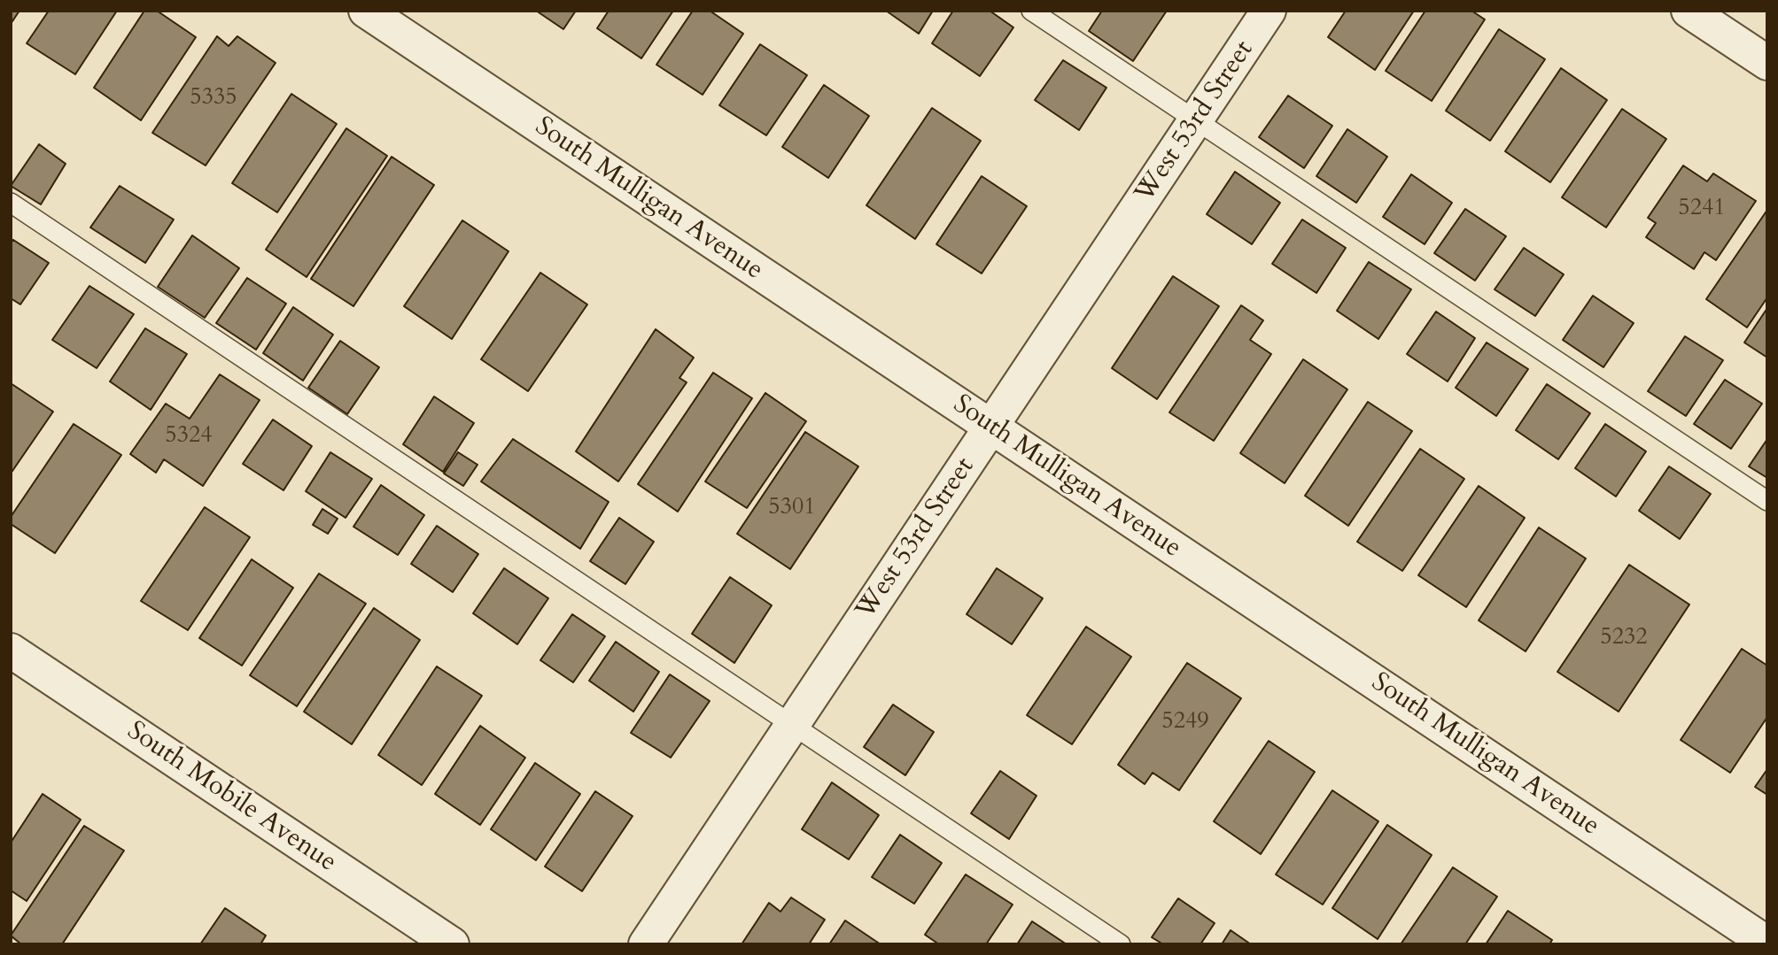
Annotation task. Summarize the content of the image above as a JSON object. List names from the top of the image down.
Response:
{
  "streets": {
    "street": ["West 53rd Street", "South Mulligan Avenue", "South Mobile Avenue"]
  },
  "crossings": [
    ["West 53rd Street", "South Mulligan Avenue"]
  ],
  "house_numbers": [
    "5335",
    "5241",
    "5324",
    "5301",
    "5232",
    "5249"
  ]
}
